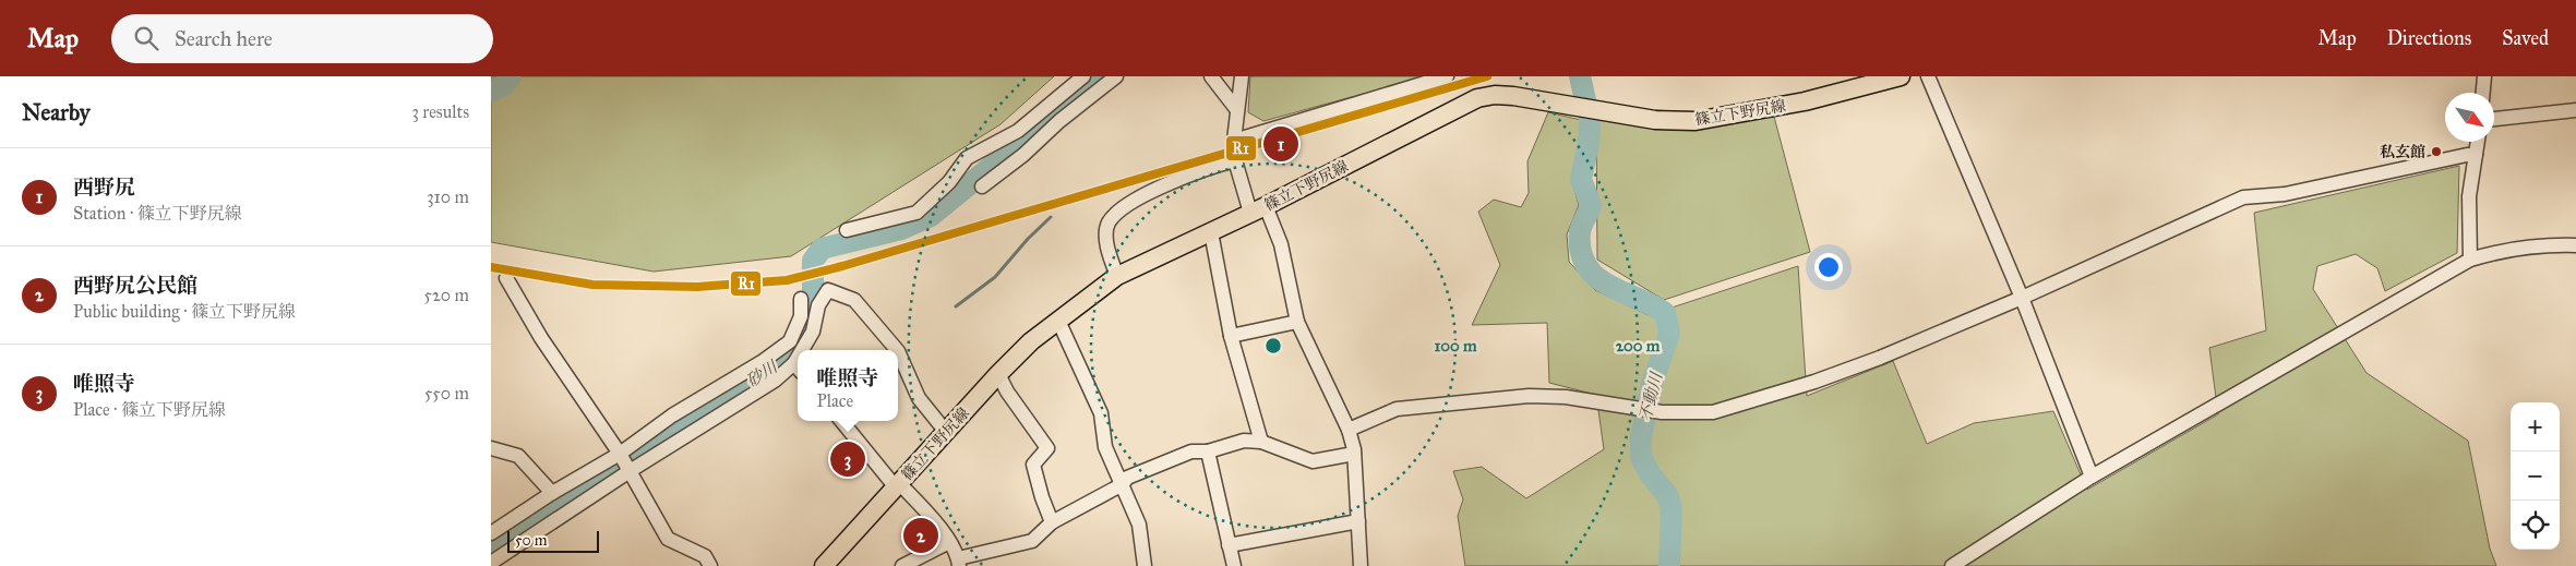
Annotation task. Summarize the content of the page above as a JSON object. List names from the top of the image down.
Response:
{
  "streets": {
    "main road": ["篠立下野尻線"]
  },
  "water": ["砂川", "不動川"],
  "places": ["私玄館"],
  "lines": ["transit line R1"],
  "scale_bar": "50 m",
  "north": "bottom right",
  "page": {
    "header": "Map",
    "search": "Search here",
    "nav": ["Map", "Directions", "Saved"],
    "heading": ["Nearby", "3 results"],
    "pins": ["1", "3", "2"],
    "list": [
      {
        "mark": "1",
        "name": "西野尻",
        "note": "Station · 篠立下野尻線",
        "value": "310 m"
      },
      {
        "mark": "2",
        "name": "西野尻公民館",
        "note": "Public building · 篠立下野尻線",
        "value": "520 m"
      },
      {
        "mark": "3",
        "name": "唯照寺",
        "note": "Place · 篠立下野尻線",
        "value": "550 m"
      }
    ],
    "popup": ["唯照寺", "Place"],
    "map_buttons": ["+", "−"],
    "scale": "50 m"
  },
  "rings": ["100 m", "200 m"]
}
